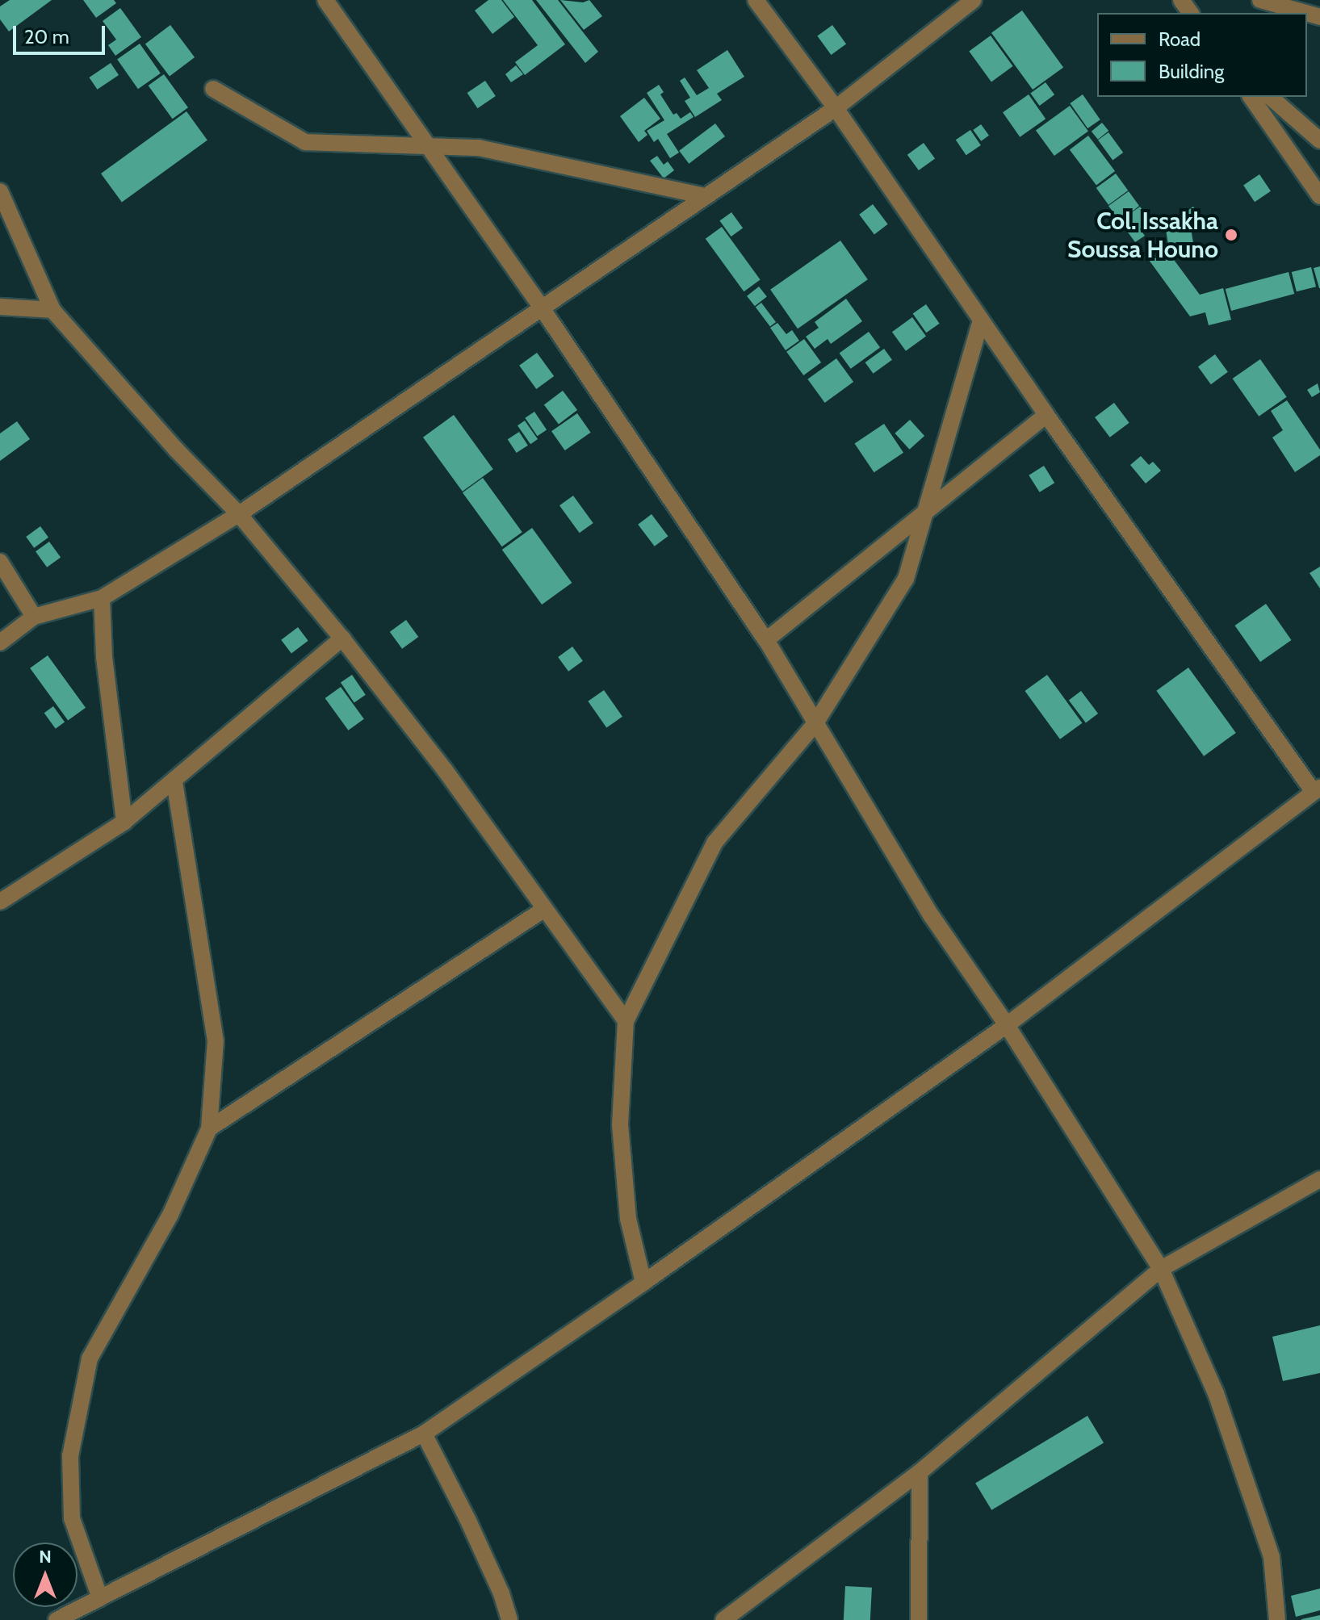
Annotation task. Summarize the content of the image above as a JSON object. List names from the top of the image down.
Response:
{
  "places": ["Col. Issakha Soussa Houno"],
  "legend": ["Road", "Building"],
  "scale_bar": "20 m",
  "north": "top"
}
